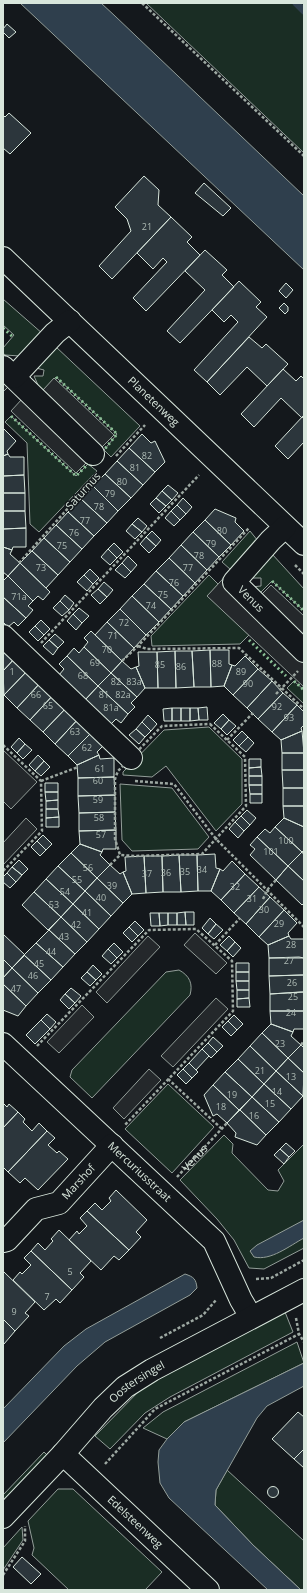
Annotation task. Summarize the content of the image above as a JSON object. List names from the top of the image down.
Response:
{
  "streets": {
    "street": [
      "Planetenweg",
      "Saturnus",
      "Venus",
      "Mercuriusstraat",
      "Marshof",
      "Oostersingel",
      "Edelsteenweg"
    ]
  },
  "crossings": [
    ["Planetenweg", "Saturnus"],
    ["Planetenweg", "Venus"],
    ["Venus", "Mercuriusstraat"],
    ["Mercuriusstraat", "Marshof"],
    ["Mercuriusstraat", "Oostersingel"],
    ["Oostersingel", "Edelsteenweg"]
  ],
  "house_numbers": [
    "21",
    "82",
    "81",
    "80",
    "79",
    "78",
    "77",
    "80",
    "76",
    "79",
    "75",
    "78",
    "73",
    "77",
    "76",
    "75",
    "71a",
    "74",
    "72",
    "71",
    "70",
    "69",
    "88",
    "85",
    "86",
    "1",
    "89",
    "68",
    "82",
    "83a",
    "90",
    "66",
    "81",
    "82a",
    "65",
    "92",
    "81a",
    "93",
    "63",
    "62",
    "61",
    "60",
    "59",
    "58",
    "57",
    "100",
    "101",
    "56",
    "34",
    "35",
    "36",
    "37",
    "55",
    "39",
    "32",
    "54",
    "40",
    "31",
    "53",
    "30",
    "41",
    "29",
    "42",
    "43",
    "28",
    "44",
    "27",
    "45",
    "46",
    "26",
    "47",
    "25",
    "24",
    "23",
    "21",
    "13",
    "14",
    "19",
    "15",
    "18",
    "16",
    "5",
    "7",
    "9"
  ]
}
